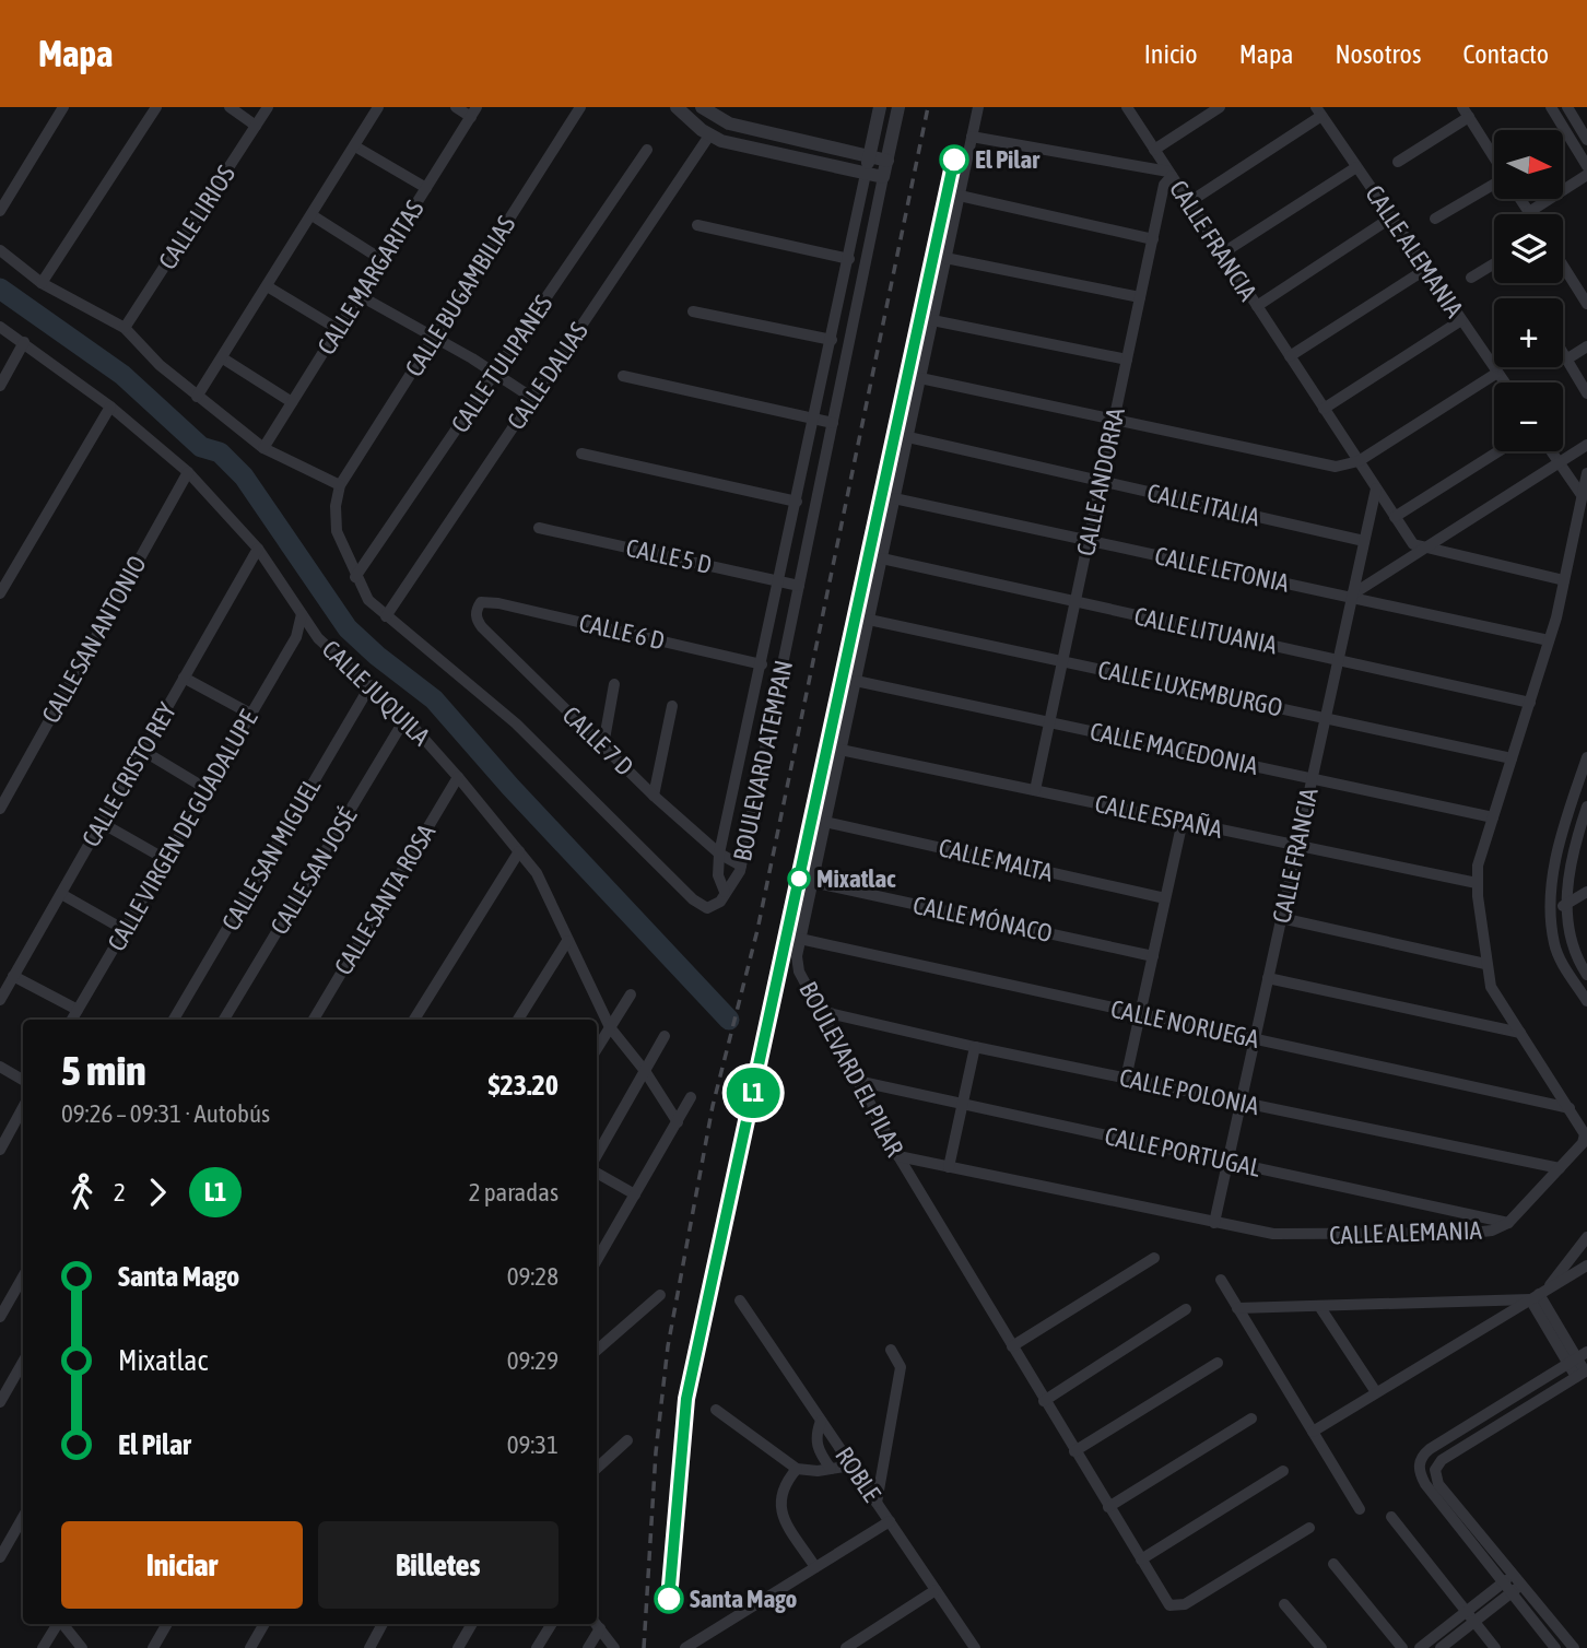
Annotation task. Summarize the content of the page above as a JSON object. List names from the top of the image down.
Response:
{
  "streets": {
    "street": [
      "CALLE LIRIOS",
      "CALLE FRANCIA",
      "CALLE ALEMANIA",
      "CALLE MARGARITAS",
      "CALLE BUGAMBILIAS",
      "CALLE TULIPANES",
      "CALLE DALIAS",
      "CALLE ANDORRA",
      "CALLE ITALIA",
      "CALLE 5 D",
      "CALLE LETONIA",
      "CALLE LITUANIA",
      "CALLE 6 D",
      "CALLE SAN ANTONIO",
      "CALLE LUXEMBURGO",
      "CALLE JUQUILA",
      "CALLE 7 D",
      "CALLE MACEDONIA",
      "BOULEVARD ATEMPAN",
      "CALLE CRISTO REY",
      "CALLE ESPAÑA",
      "CALLE VIRGEN DE GUADALUPE",
      "CALLE SAN MIGUEL",
      "CALLE MALTA",
      "CALLE SAN JOSÉ",
      "CALLE SANTA ROSA",
      "CALLE MÓNACO",
      "CALLE NORUEGA",
      "BOULEVARD EL PILAR",
      "CALLE POLONIA",
      "CALLE PORTUGAL",
      "ROBLE"
    ]
  },
  "crossings": [
    ["CALLE FRANCIA", "CALLE ALEMANIA"],
    ["CALLE FRANCIA", "CALLE ANDORRA"],
    ["CALLE FRANCIA", "CALLE ITALIA"],
    ["CALLE FRANCIA", "CALLE LETONIA"],
    ["CALLE FRANCIA", "CALLE LITUANIA"],
    ["CALLE FRANCIA", "CALLE LUXEMBURGO"],
    ["CALLE FRANCIA", "CALLE MACEDONIA"],
    ["CALLE FRANCIA", "CALLE ESPAÑA"],
    ["CALLE FRANCIA", "CALLE NORUEGA"],
    ["CALLE FRANCIA", "CALLE POLONIA"],
    ["CALLE FRANCIA", "CALLE PORTUGAL"],
    ["CALLE ALEMANIA", "CALLE LETONIA"],
    ["CALLE ALEMANIA", "CALLE LITUANIA"],
    ["CALLE ALEMANIA", "CALLE LUXEMBURGO"],
    ["CALLE ALEMANIA", "CALLE MACEDONIA"],
    ["CALLE ALEMANIA", "CALLE ESPAÑA"],
    ["CALLE ALEMANIA", "CALLE NORUEGA"],
    ["CALLE ALEMANIA", "BOULEVARD EL PILAR"],
    ["CALLE ALEMANIA", "CALLE POLONIA"],
    ["CALLE ALEMANIA", "CALLE PORTUGAL"],
    ["CALLE ANDORRA", "CALLE ITALIA"],
    ["CALLE ANDORRA", "CALLE LETONIA"],
    ["CALLE ANDORRA", "CALLE LITUANIA"],
    ["CALLE ANDORRA", "CALLE LUXEMBURGO"],
    ["CALLE ANDORRA", "CALLE MACEDONIA"],
    ["CALLE ANDORRA", "CALLE ESPAÑA"],
    ["CALLE ITALIA", "BOULEVARD EL PILAR"],
    ["CALLE 5 D", "BOULEVARD ATEMPAN"],
    ["CALLE LETONIA", "BOULEVARD EL PILAR"],
    ["CALLE LITUANIA", "BOULEVARD EL PILAR"],
    ["CALLE 6 D", "CALLE 7 D"],
    ["CALLE 6 D", "BOULEVARD ATEMPAN"],
    ["CALLE SAN ANTONIO", "CALLE JUQUILA"],
    ["CALLE LUXEMBURGO", "BOULEVARD EL PILAR"],
    ["CALLE JUQUILA", "CALLE CRISTO REY"],
    ["CALLE JUQUILA", "CALLE VIRGEN DE GUADALUPE"],
    ["CALLE JUQUILA", "CALLE SAN MIGUEL"],
    ["CALLE JUQUILA", "CALLE SAN JOSÉ"],
    ["CALLE JUQUILA", "CALLE SANTA ROSA"],
    ["CALLE 7 D", "BOULEVARD ATEMPAN"],
    ["CALLE MACEDONIA", "BOULEVARD EL PILAR"],
    ["CALLE ESPAÑA", "BOULEVARD EL PILAR"],
    ["CALLE MALTA", "BOULEVARD EL PILAR"],
    ["CALLE MÓNACO", "BOULEVARD EL PILAR"],
    ["CALLE NORUEGA", "BOULEVARD EL PILAR"],
    ["BOULEVARD EL PILAR", "CALLE POLONIA"],
    ["BOULEVARD EL PILAR", "CALLE PORTUGAL"]
  ],
  "places": ["El Pilar", "Mixatlac", "Santa Mago"],
  "lines": ["bus line L1"],
  "north": "right",
  "page": {
    "header": "Mapa",
    "nav": [
      "Inicio",
      "Mapa",
      "Nosotros",
      "Contacto"
    ],
    "on_map": "L1",
    "map_buttons": ["+", "−"],
    "heading": ["5 min", "09:26 – 09:31 · Autobús", "$23.20"],
    "legs": ["2", "L1", "2 paradas"],
    "list": [
      {
        "name": "Santa Mago",
        "value": "09:28"
      },
      {
        "name": "Mixatlac",
        "value": "09:29"
      },
      {
        "name": "El Pilar",
        "value": "09:31"
      }
    ],
    "buttons": ["Iniciar", "Billetes"]
  }
}
